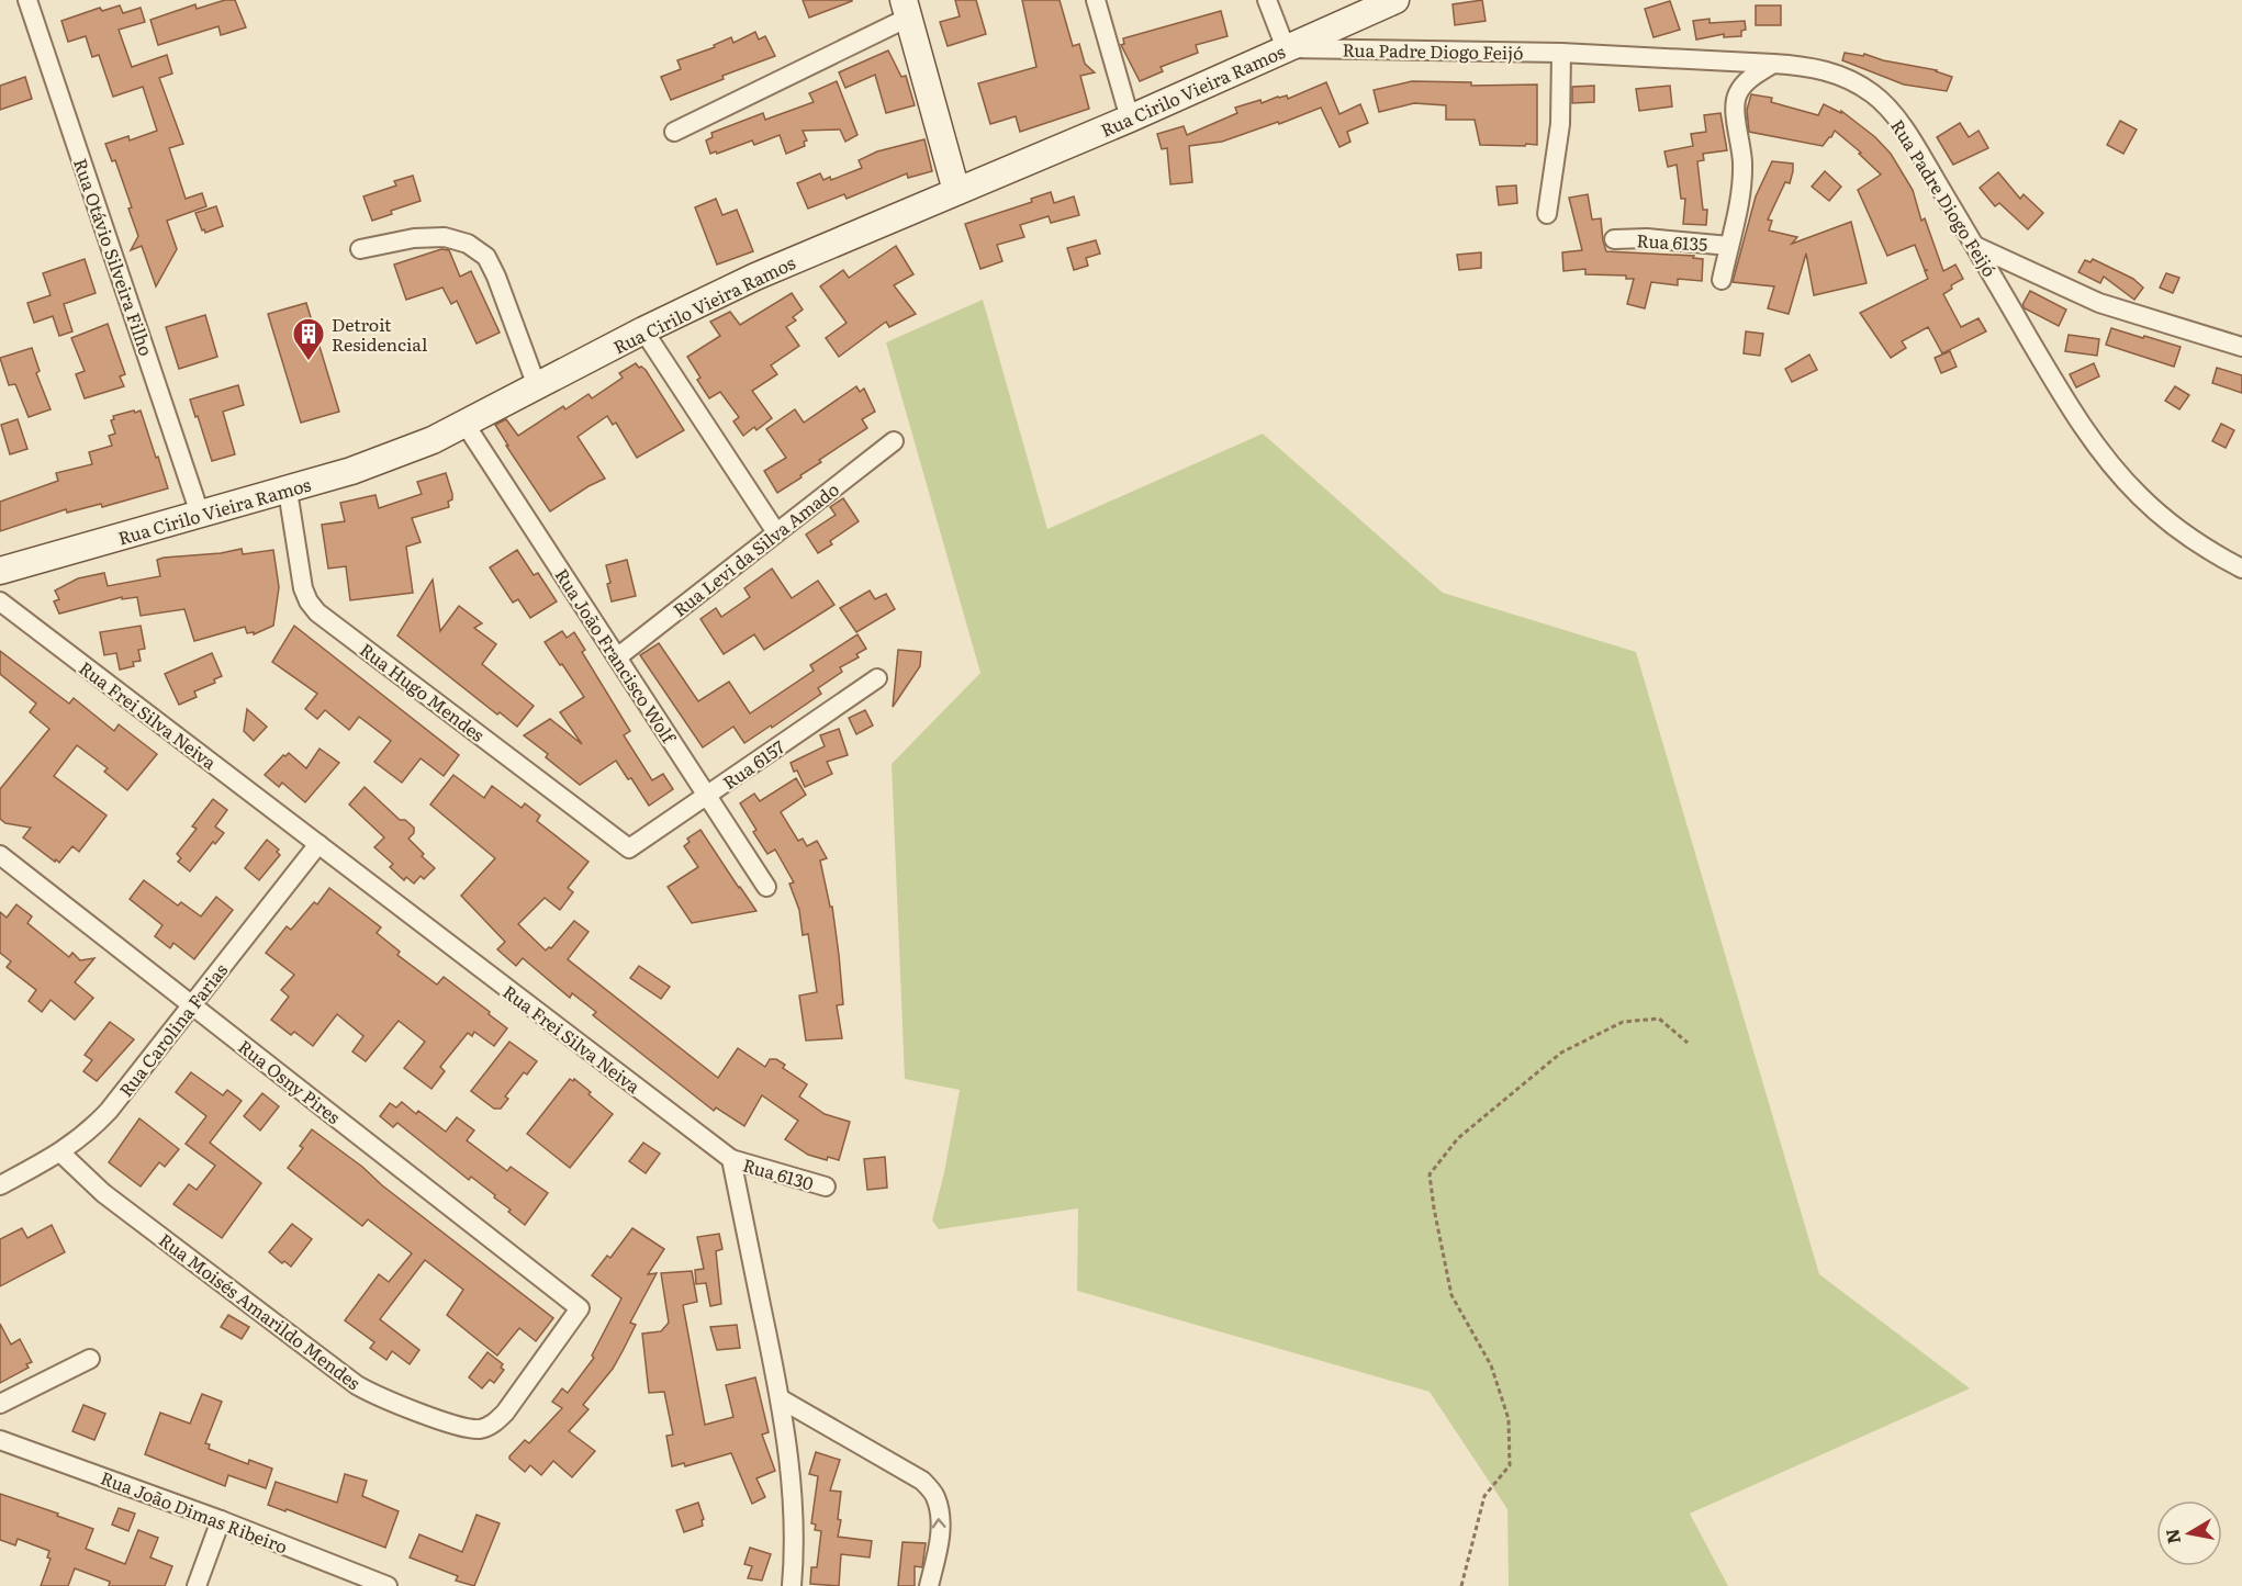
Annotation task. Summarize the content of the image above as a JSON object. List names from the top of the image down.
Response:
{
  "streets": {
    "main road": ["Rua Cirilo Vieira Ramos"],
    "street": [
      "Rua Padre Diogo Feijó",
      "Rua 6135",
      "Rua Otávio Silveira Filho",
      "Rua Levi da Silva Amado",
      "Rua João Francisco Wolf",
      "Rua Hugo Mendes",
      "Rua Frei Silva Neiva",
      "Rua 6157",
      "Rua Carolina Farias",
      "Rua Osny Pires",
      "Rua 6130",
      "Rua Moisés Amarildo Mendes",
      "Rua João Dimas Ribeiro"
    ]
  },
  "crossings": [
    ["Rua Padre Diogo Feijó", "Rua Cirilo Vieira Ramos"],
    ["Rua Cirilo Vieira Ramos", "Rua Otávio Silveira Filho"],
    ["Rua Cirilo Vieira Ramos", "Rua João Francisco Wolf"],
    ["Rua Cirilo Vieira Ramos", "Rua Hugo Mendes"],
    ["Rua Levi da Silva Amado", "Rua João Francisco Wolf"],
    ["Rua João Francisco Wolf", "Rua 6157"],
    ["Rua Hugo Mendes", "Rua 6157"],
    ["Rua Frei Silva Neiva", "Rua Carolina Farias"],
    ["Rua Frei Silva Neiva", "Rua 6130"],
    ["Rua Carolina Farias", "Rua Osny Pires"],
    ["Rua Carolina Farias", "Rua Moisés Amarildo Mendes"],
    ["Rua Osny Pires", "Rua Moisés Amarildo Mendes"]
  ],
  "places": {
    "building": ["Detroit Residencial"]
  },
  "north": "left"
}
